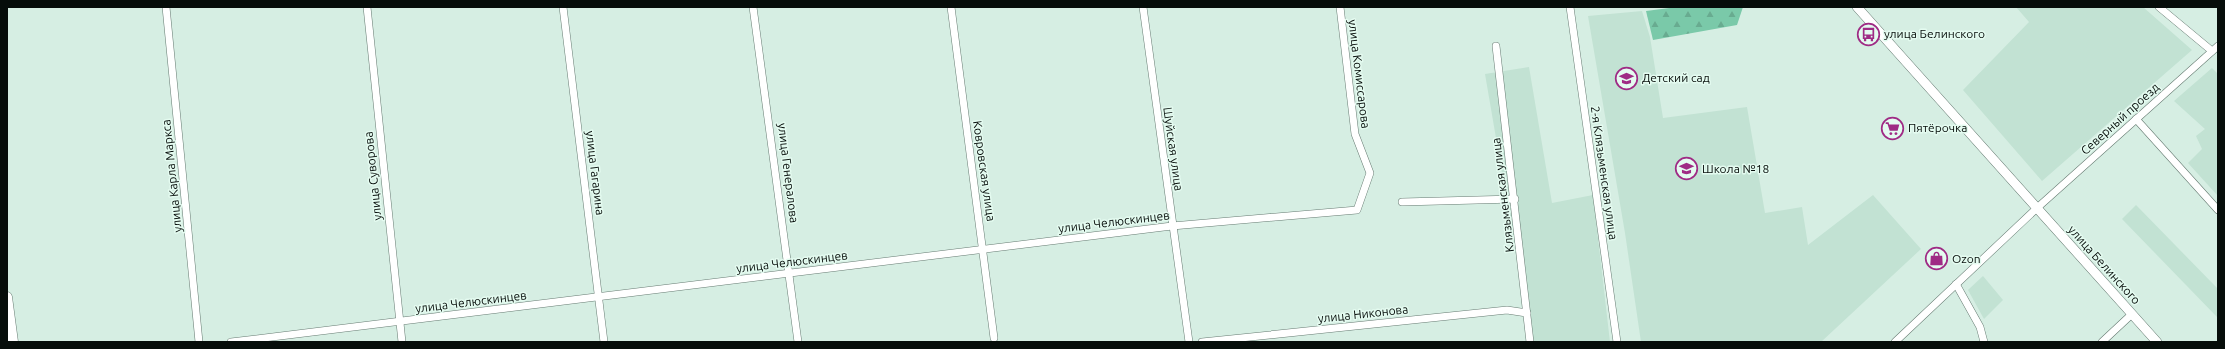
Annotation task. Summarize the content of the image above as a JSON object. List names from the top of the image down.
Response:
{
  "streets": {
    "main road": ["улица Белинского"],
    "street": [
      "улица Комиссарова",
      "Северный проезд",
      "Шуйская улица",
      "Ковровская улица",
      "улица Гагарина",
      "улица Генералова",
      "2-я Клязьменская улица",
      "улица Карла Маркса",
      "улица Суворова",
      "Клязьменская улица",
      "улица Челюскинцев",
      "улица Никонова"
    ]
  },
  "crossings": [
    ["улица Комиссарова", "улица Челюскинцев"],
    ["Северный проезд", "улица Белинского"],
    ["Шуйская улица", "улица Челюскинцев"],
    ["Ковровская улица", "улица Челюскинцев"],
    ["улица Гагарина", "улица Челюскинцев"],
    ["улица Генералова", "улица Челюскинцев"],
    ["улица Суворова", "улица Челюскинцев"],
    ["Клязьменская улица", "улица Никонова"]
  ],
  "places": {
    "bus stop": ["улица Белинского"],
    "school or university": ["Детский сад", "Школа №18"],
    "supermarket": ["Пятёрочка"],
    "shop": ["Ozon"]
  }
}
